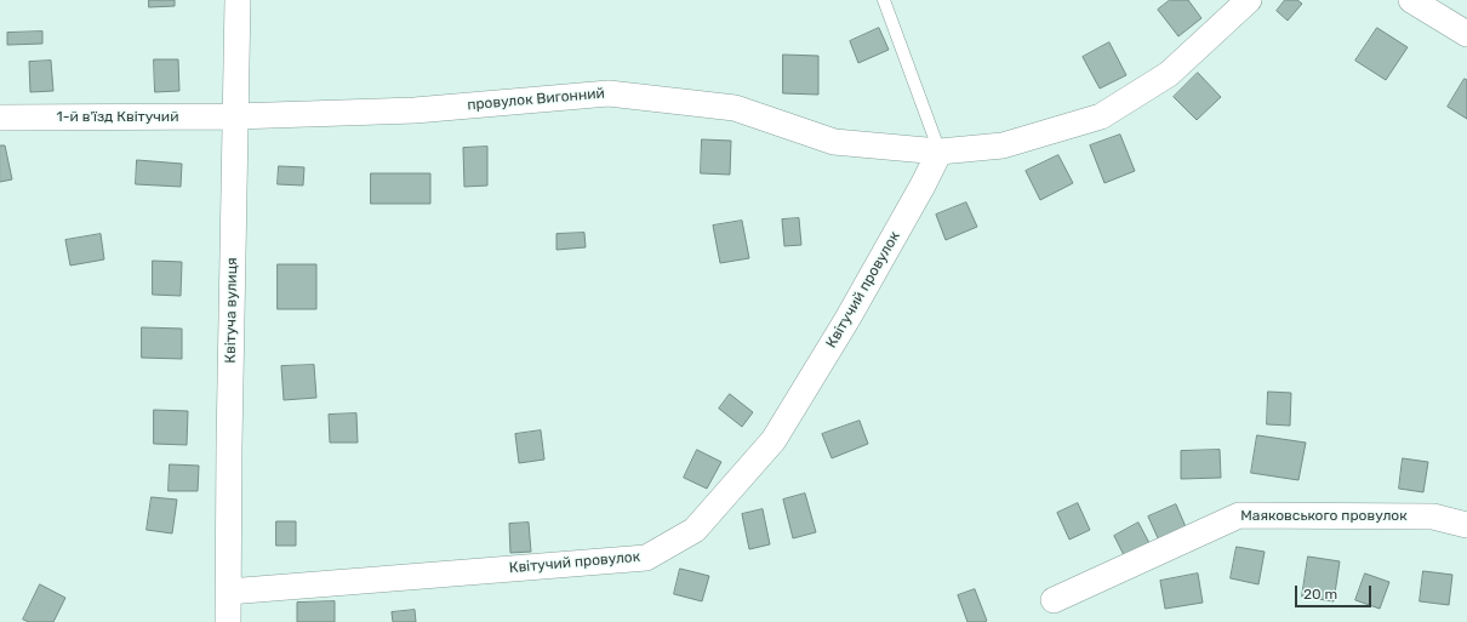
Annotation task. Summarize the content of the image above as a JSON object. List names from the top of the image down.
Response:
{
  "streets": {
    "street": [
      "провулок Вигонний",
      "1-й в'їзд Квітучий",
      "Квітучий провулок",
      "Квітуча вулиця",
      "Маяковського провулок"
    ]
  },
  "crossings": [
    ["провулок Вигонний", "1-й в'їзд Квітучий"],
    ["провулок Вигонний", "Квітучий провулок"],
    ["провулок Вигонний", "Квітуча вулиця"],
    ["1-й в'їзд Квітучий", "Квітуча вулиця"],
    ["Квітучий провулок", "Квітуча вулиця"]
  ],
  "scale_bar": "20 m"
}
